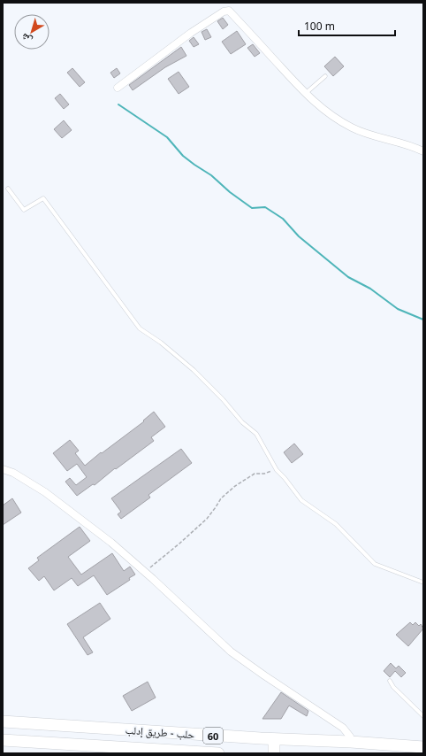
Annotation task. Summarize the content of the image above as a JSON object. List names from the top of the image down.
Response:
{
  "streets": {
    "main road": ["حلب - طريق إدلب", "60"]
  },
  "scale_bar": "100 m",
  "north": "bottom left"
}
